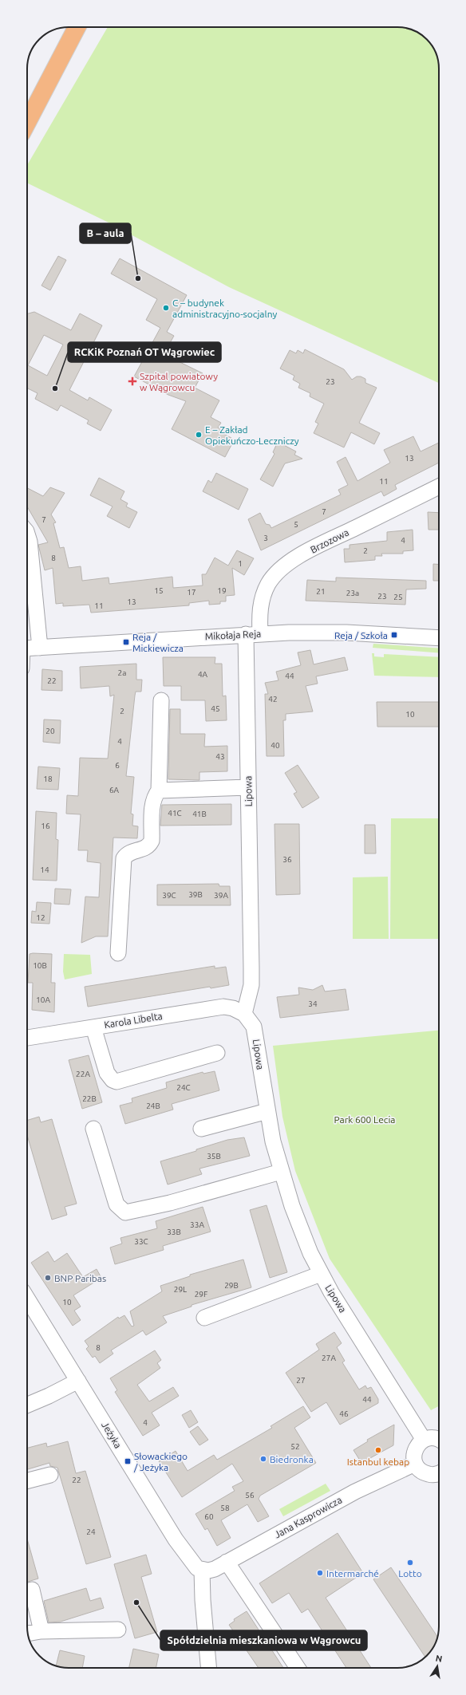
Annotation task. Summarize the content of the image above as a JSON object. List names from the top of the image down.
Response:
{
  "streets": {
    "street": [
      "Brzozowa",
      "Mikołaja Reja",
      "Lipowa",
      "Karola Libelta",
      "Jeżyka",
      "Jana Kasprowicza"
    ]
  },
  "crossings": [
    ["Brzozowa", "Mikołaja Reja"],
    ["Brzozowa", "Lipowa"],
    ["Mikołaja Reja", "Lipowa"],
    ["Lipowa", "Karola Libelta"],
    ["Jeżyka", "Jana Kasprowicza"]
  ],
  "parks": ["Park 600 Lecia"],
  "places": {
    "other": [
      "B – aula",
      "C – budynek administracyjno-socjalny",
      "RCKiK Poznań OT Wągrowiec",
      "E – Zakład Opiekuńczo-Leczniczy",
      "BNP Paribas",
      "Istanbul kebap",
      "Biedronka",
      "Lotto",
      "Intermarché",
      "Spółdzielnia mieszkaniowa w Wągrowcu"
    ],
    "health": ["Szpital powiatowy w Wągrowcu"],
    "transit": ["Reja / Szkoła", "Reja / Mickiewicza", "Słowackiego / Jeżyka"]
  },
  "house_numbers": [
    "23",
    "13",
    "11",
    "7",
    "7",
    "5",
    "3",
    "4",
    "2",
    "8",
    "1",
    "15",
    "19",
    "21",
    "17",
    "23a",
    "23",
    "25",
    "13",
    "11",
    "2a",
    "4A",
    "44",
    "22",
    "42",
    "45",
    "2",
    "10",
    "20",
    "4",
    "40",
    "43",
    "6",
    "18",
    "6A",
    "41C",
    "41B",
    "16",
    "36",
    "14",
    "39B",
    "39C",
    "39A",
    "12",
    "10B",
    "10A",
    "34",
    "22A",
    "24C",
    "22B",
    "24B",
    "35B",
    "33A",
    "33B",
    "33C",
    "29B",
    "29L",
    "29F",
    "10",
    "8",
    "27A",
    "27",
    "44",
    "46",
    "4",
    "52",
    "22",
    "56",
    "58",
    "60",
    "24"
  ],
  "north": "top"
}
